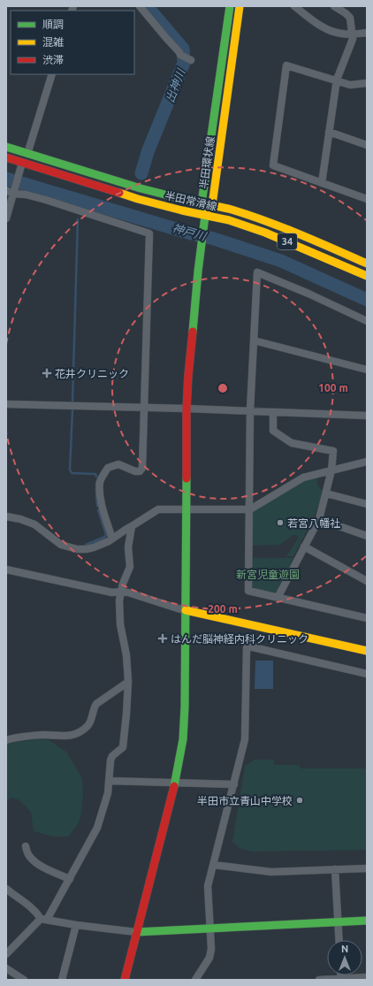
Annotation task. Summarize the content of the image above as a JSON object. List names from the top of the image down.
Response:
{
  "streets": {
    "street": ["半田環状線", "半田常滑線", "34"]
  },
  "crossings": [
    ["半田環状線", "半田常滑線"]
  ],
  "water": ["出神川", "神戸川"],
  "parks": ["新宮児童遊園"],
  "places": {
    "health": ["花井クリニック", "はんだ脳神経内科クリニック"],
    "other": ["若宮八幡社", "半田市立青山中学校"]
  },
  "legend": ["順調", "混雑", "渋滞"],
  "north": "top",
  "rings": ["100 m", "200 m"]
}
